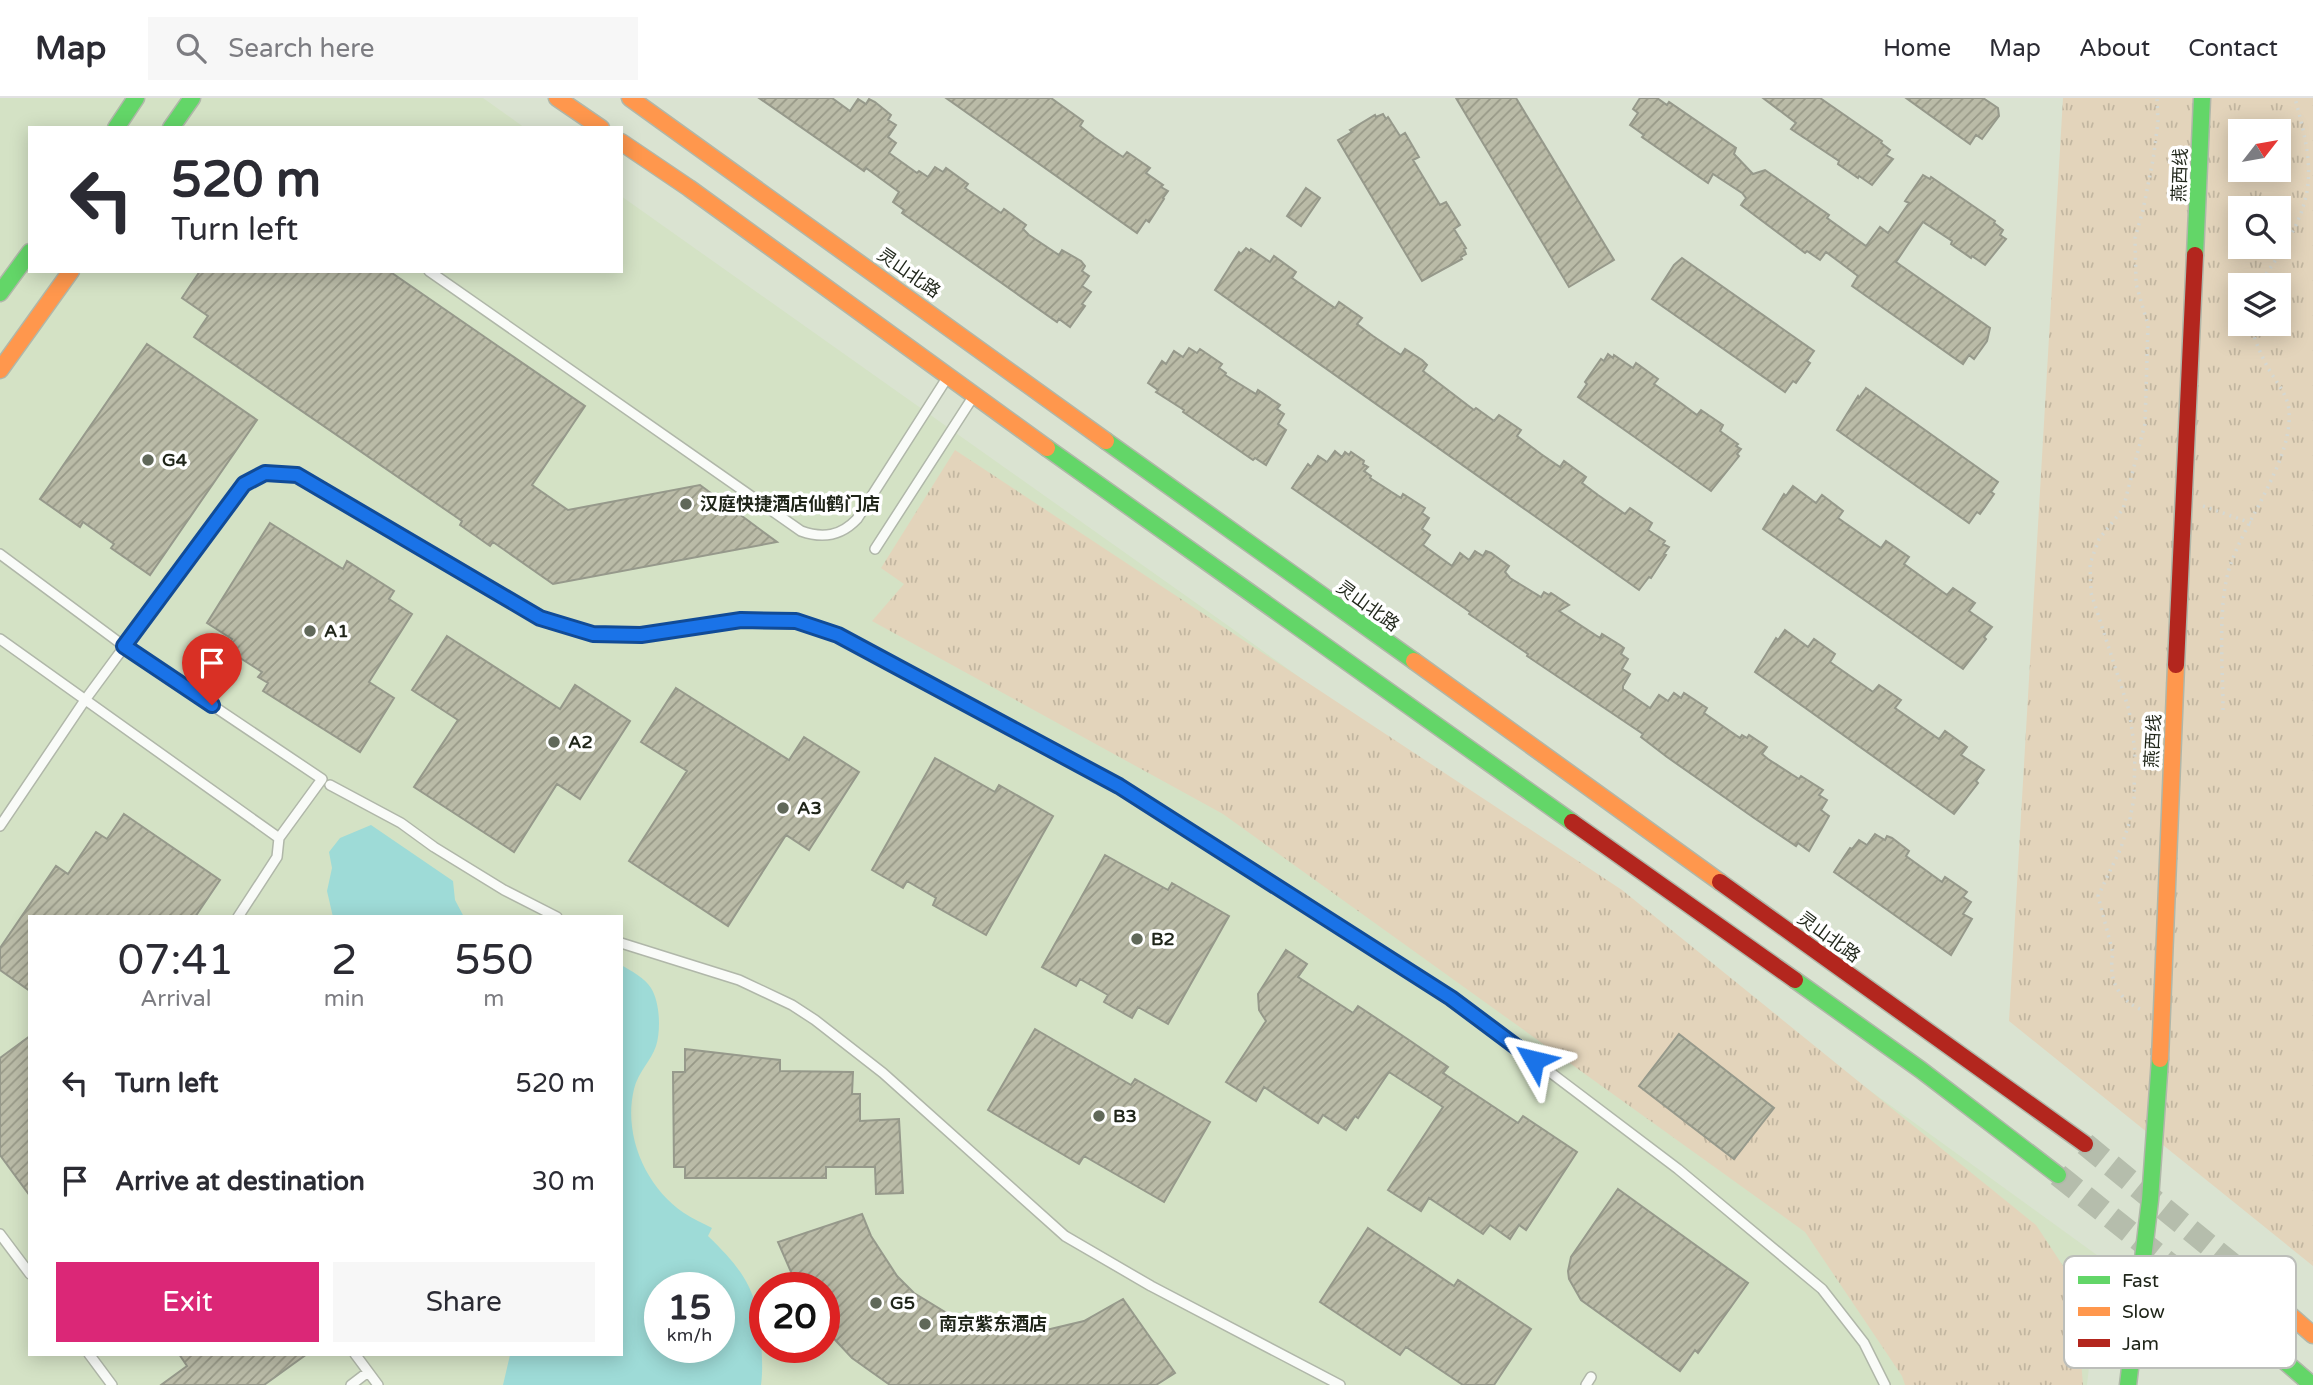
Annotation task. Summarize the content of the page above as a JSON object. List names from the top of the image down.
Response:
{
  "streets": {
    "street": ["燕西线", "灵山北路"]
  },
  "places": [
    "G4",
    "汉庭快捷酒店仙鹤门店",
    "A1",
    "A2",
    "A3",
    "B2",
    "B3",
    "G5",
    "南京紫东酒店"
  ],
  "legend": ["Fast", "Slow", "Jam"],
  "north": "top right",
  "page": {
    "header": "Map",
    "search": "Search here",
    "nav": [
      "Home",
      "Map",
      "About",
      "Contact"
    ],
    "turn": ["520 m", "Turn left"],
    "eta": [
      "07:41",
      "Arrival",
      "2",
      "min",
      "550",
      "m"
    ],
    "list": [
      {
        "name": "Turn left",
        "value": "520 m"
      },
      {
        "name": "Arrive at destination",
        "value": "30 m"
      }
    ],
    "buttons": ["Exit", "Share"],
    "speed": "15 km/h",
    "limit": "20"
  }
}
